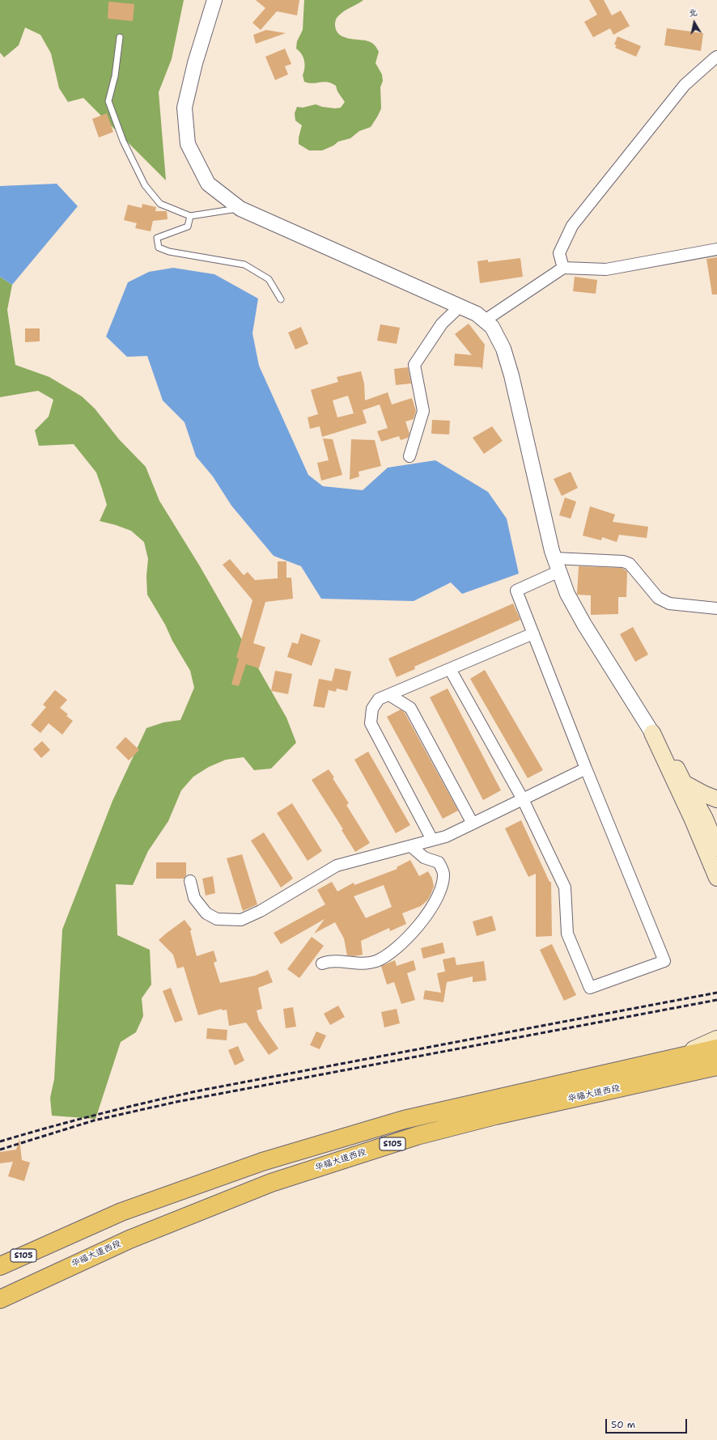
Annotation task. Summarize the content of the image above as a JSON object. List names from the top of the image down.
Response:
{
  "streets": {
    "main road": ["华福大道西段", "S105"]
  },
  "scale_bar": "50 m",
  "north": "top"
}
